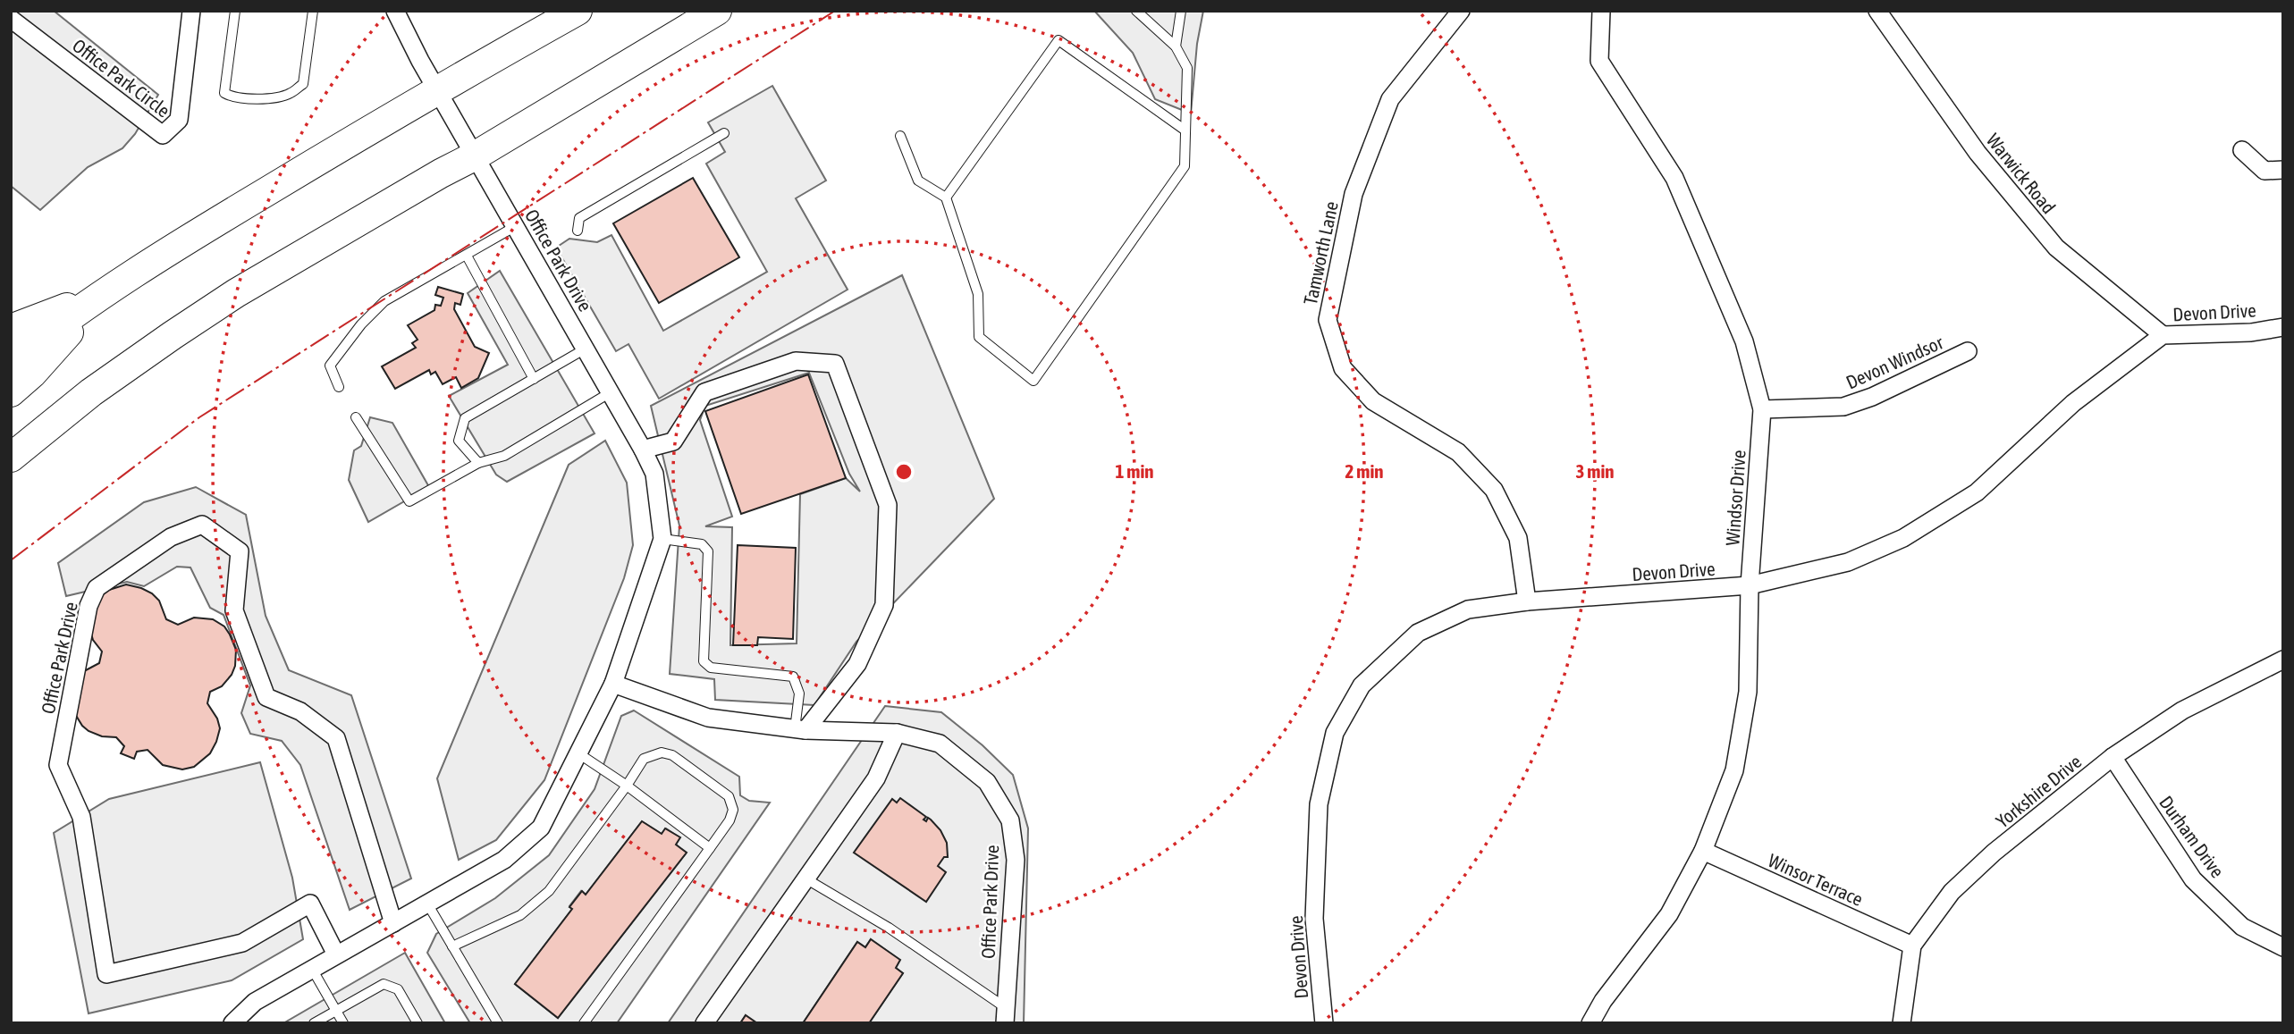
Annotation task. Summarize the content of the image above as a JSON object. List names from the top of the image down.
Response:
{
  "streets": {
    "street": [
      "Office Park Circle",
      "Warwick Road",
      "Tamworth Lane",
      "Office Park Drive",
      "Devon Drive",
      "Devon Windsor",
      "Windsor Drive",
      "Yorkshire Drive",
      "Durham Drive",
      "Winsor Terrace"
    ]
  },
  "crossings": [
    ["Warwick Road", "Devon Drive"],
    ["Tamworth Lane", "Devon Drive"],
    ["Devon Drive", "Windsor Drive"],
    ["Devon Windsor", "Windsor Drive"],
    ["Windsor Drive", "Winsor Terrace"],
    ["Yorkshire Drive", "Durham Drive"],
    ["Yorkshire Drive", "Winsor Terrace"]
  ],
  "rings": ["1 min", "2 min", "3 min"]
}
